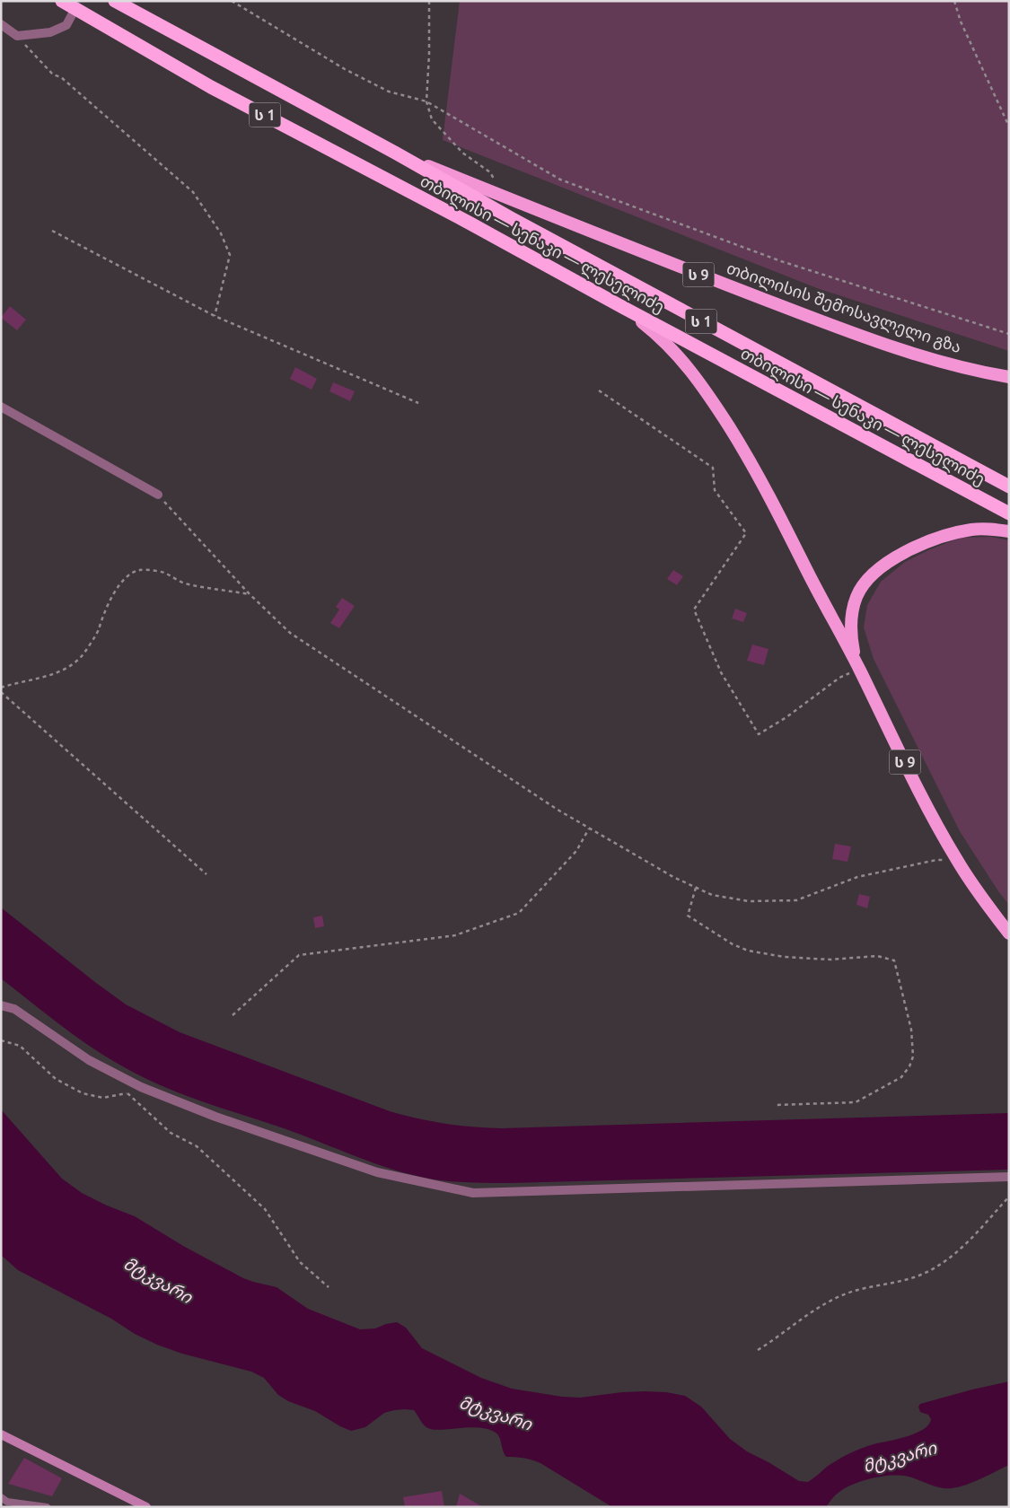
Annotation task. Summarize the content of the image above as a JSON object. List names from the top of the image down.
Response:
{
  "streets": {
    "highway": [
      "ს 1",
      "თბილისი — სენაკი — ლესელიძე",
      "ს 9",
      "თბილისის შემოსავლელი გზა"
    ]
  },
  "crossings": [
    ["თბილისი — სენაკი — ლესელიძე", "ს 9"],
    ["თბილისი — სენაკი — ლესელიძე", "თბილისის შემოსავლელი გზა"]
  ],
  "water": ["მტკვარი"]
}
